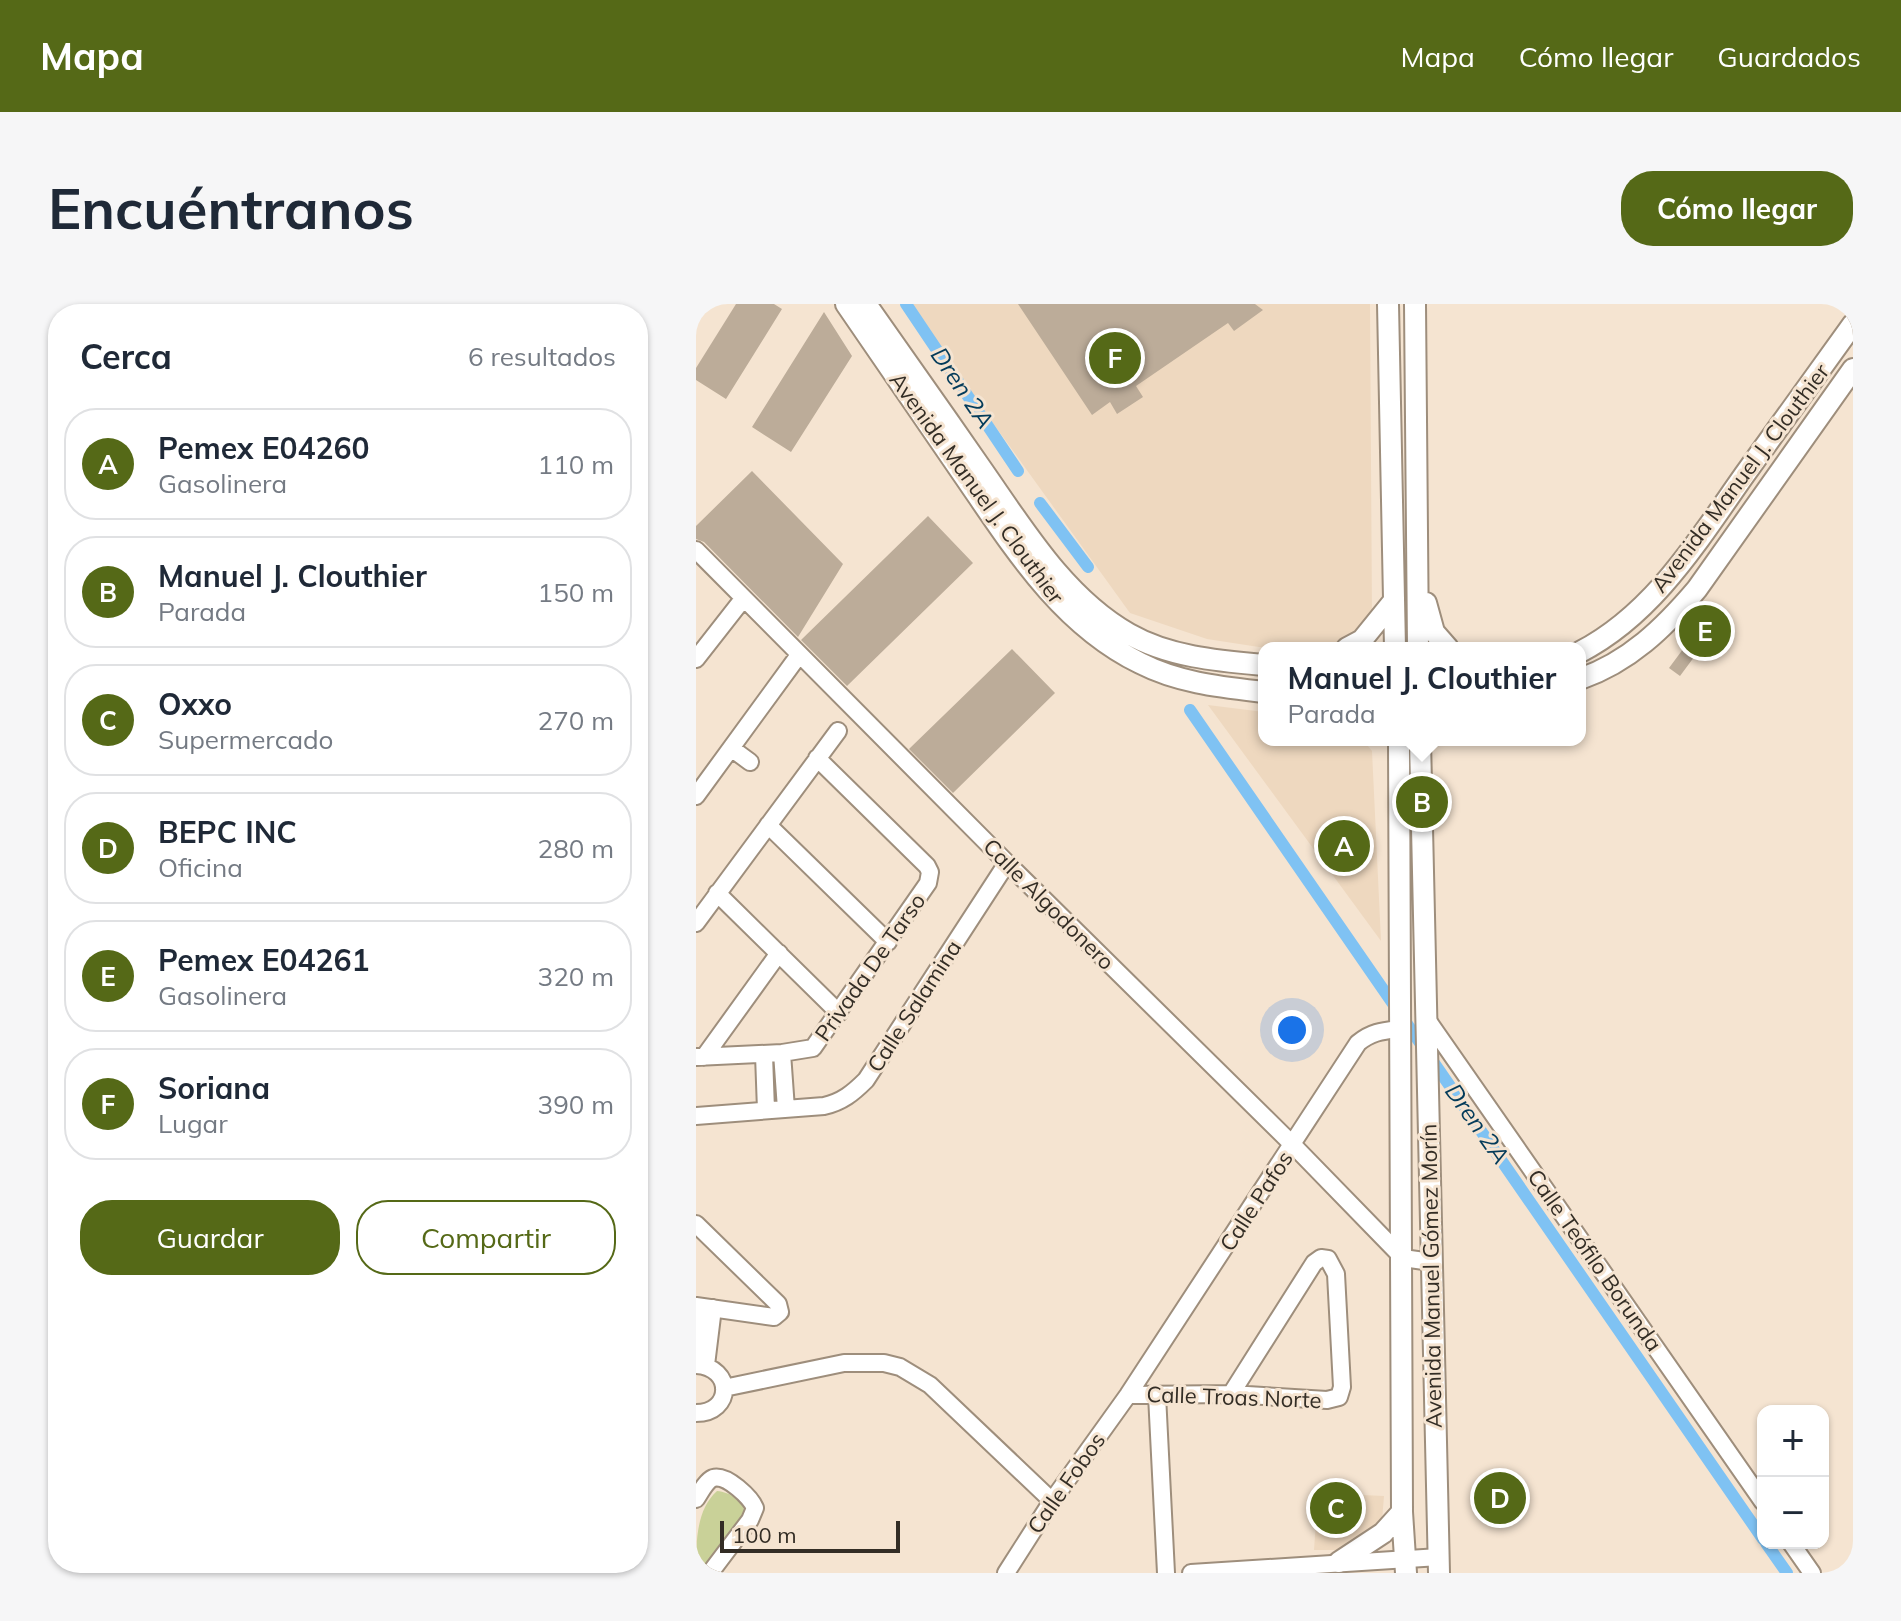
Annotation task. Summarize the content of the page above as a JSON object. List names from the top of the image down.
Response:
{
  "streets": {
    "main road": ["Avenida Manuel J. Clouthier", "Avenida Manuel Gómez Morín"],
    "street": [
      "Calle Algodonero",
      "Privada De Tarso",
      "Calle Salamina",
      "Calle Pafos",
      "Calle Teófilo Borunda",
      "Calle Troas Norte",
      "Calle Fobos"
    ]
  },
  "crossings": [
    ["Calle Algodonero", "Calle Salamina"],
    ["Calle Algodonero", "Calle Pafos"],
    ["Calle Algodonero", "Avenida Manuel Gómez Morín"],
    ["Calle Pafos", "Avenida Manuel Gómez Morín"],
    ["Calle Pafos", "Calle Troas Norte"],
    ["Calle Pafos", "Calle Fobos"],
    ["Calle Teófilo Borunda", "Avenida Manuel Gómez Morín"],
    ["Calle Troas Norte", "Calle Fobos"]
  ],
  "water": ["Dren 2A"],
  "scale_bar": "100 m",
  "page": {
    "header": "Mapa",
    "nav": ["Mapa", "Cómo llegar", "Guardados"],
    "buttons": [
      "Cómo llegar",
      ["Guardar", "Compartir"]
    ],
    "title": "Encuéntranos",
    "heading": ["Cerca", "6 resultados"],
    "pins": [
      "F",
      "E",
      "B",
      "A",
      "D",
      "C"
    ],
    "list": [
      {
        "mark": "A",
        "name": "Pemex E04260",
        "note": "Gasolinera",
        "value": "110 m"
      },
      {
        "mark": "B",
        "name": "Manuel J. Clouthier",
        "note": "Parada",
        "value": "150 m"
      },
      {
        "mark": "C",
        "name": "Oxxo",
        "note": "Supermercado",
        "value": "270 m"
      },
      {
        "mark": "D",
        "name": "BEPC INC",
        "note": "Oficina",
        "value": "280 m"
      },
      {
        "mark": "E",
        "name": "Pemex E04261",
        "note": "Gasolinera",
        "value": "320 m"
      },
      {
        "mark": "F",
        "name": "Soriana",
        "note": "Lugar",
        "value": "390 m"
      }
    ],
    "popup": ["Manuel J. Clouthier", "Parada"],
    "map_buttons": ["+", "−"],
    "scale": "100 m"
  }
}
